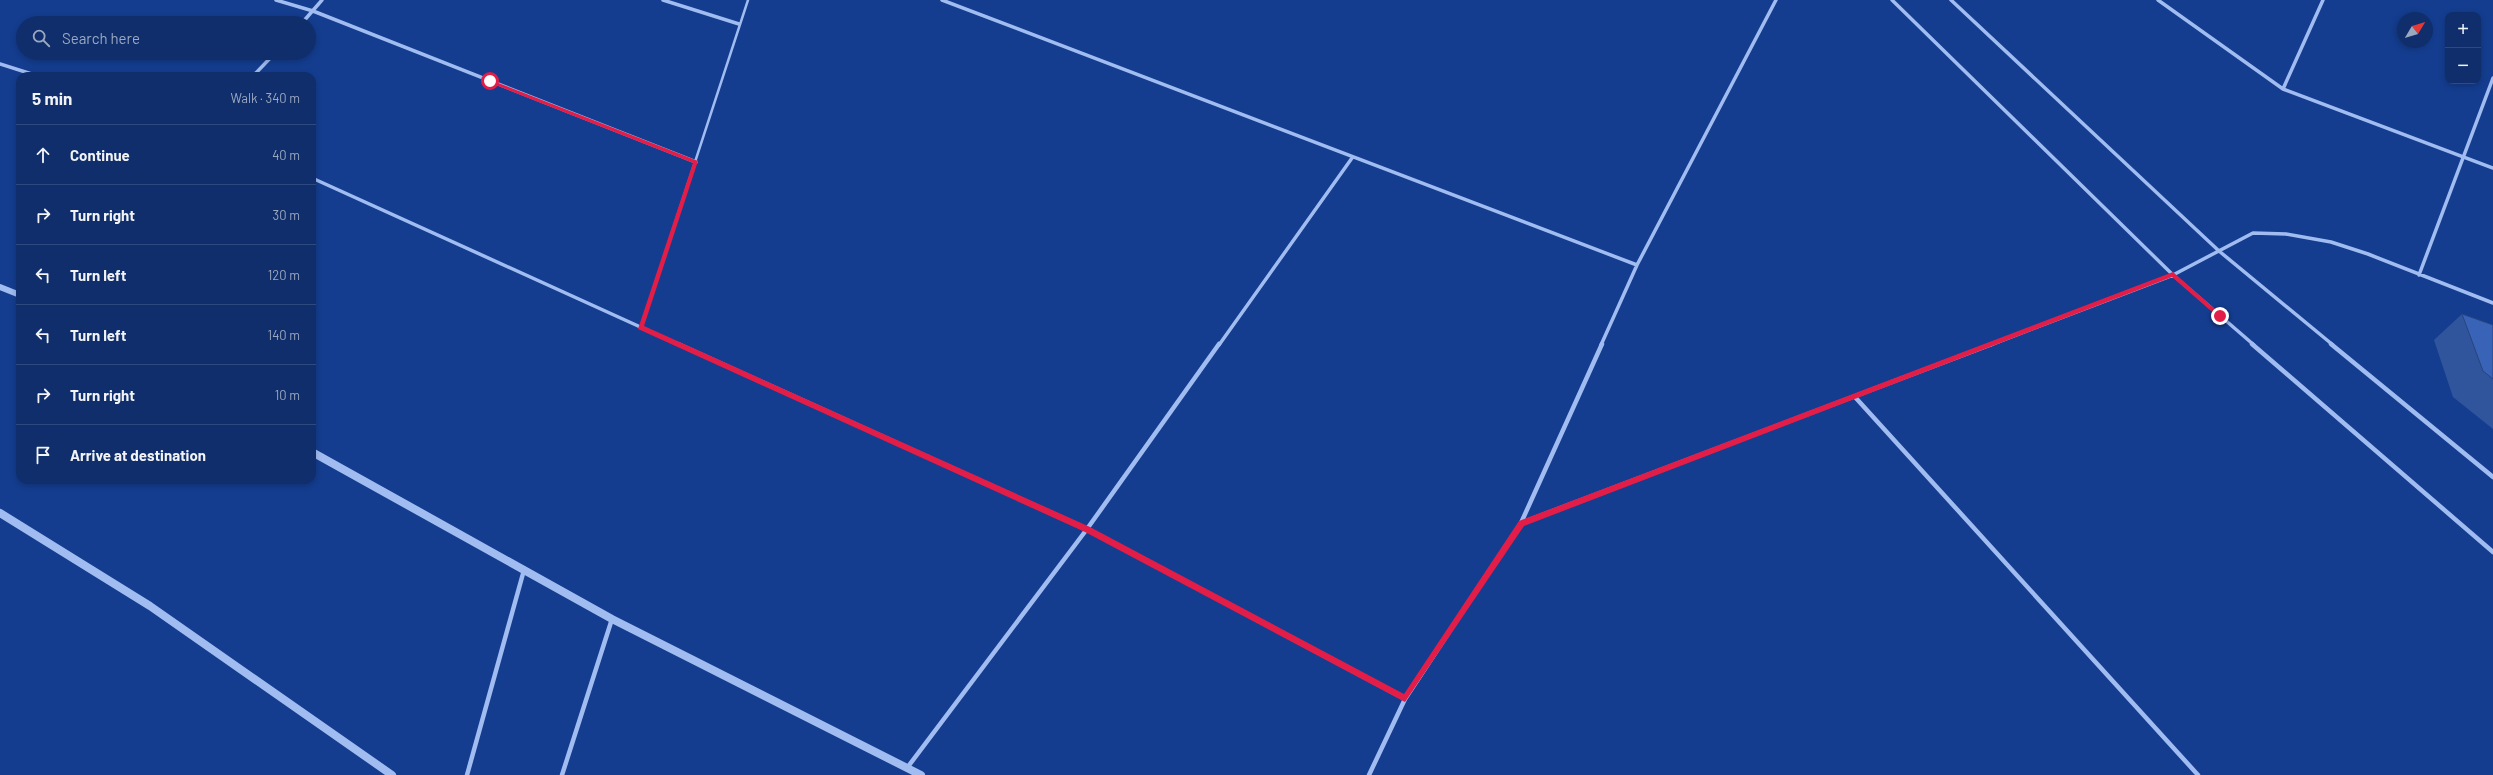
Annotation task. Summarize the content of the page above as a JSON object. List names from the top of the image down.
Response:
{
  "north": "top right",
  "page": {
    "map_buttons": ["+", "−"],
    "search": "Search here",
    "heading": ["5 min", "Walk · 340 m"],
    "list": [
      ["Continue", "40 m"],
      ["Turn right", "30 m"],
      ["Turn left", "120 m"],
      ["Turn left", "140 m"],
      ["Turn right", "10 m"],
      "Arrive at destination"
    ]
  }
}
